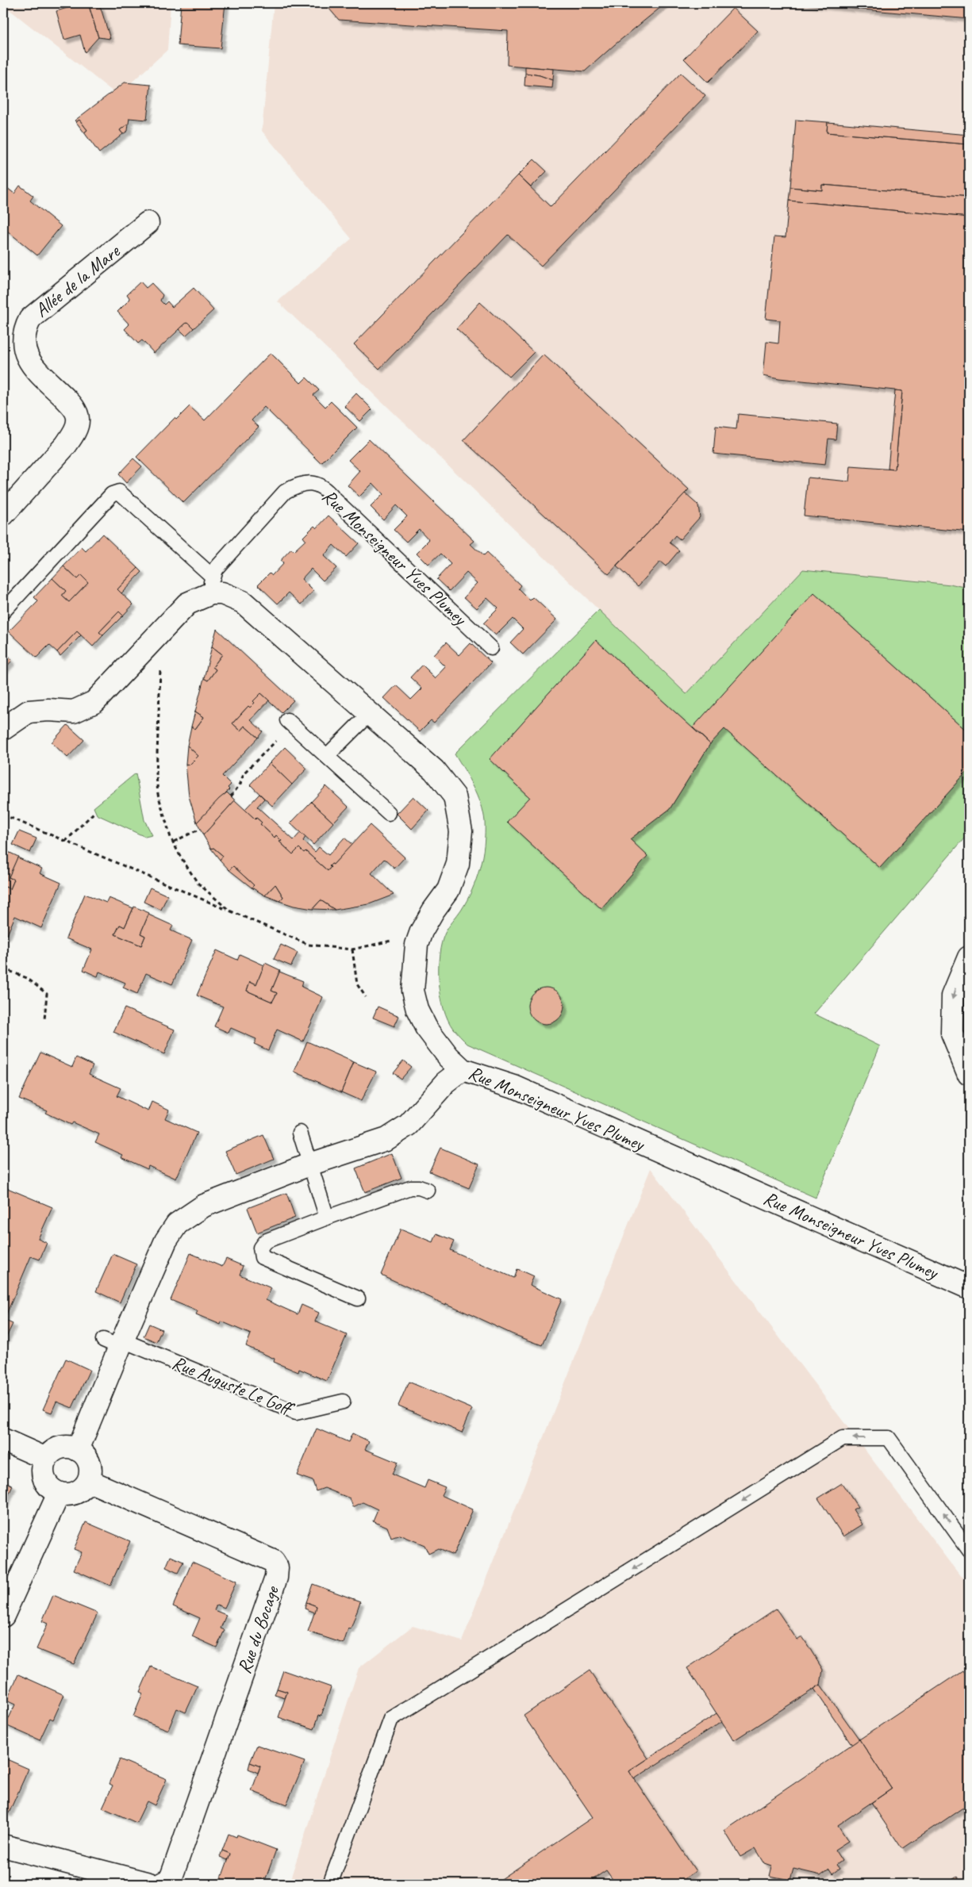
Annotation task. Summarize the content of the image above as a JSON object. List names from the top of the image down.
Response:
{
  "streets": {
    "street": ["Allée de la Mare", "Rue Monseigneur Yves Plumey", "Rue du Bocage"],
    "lane": ["Rue Auguste Le Goff"]
  }
}
